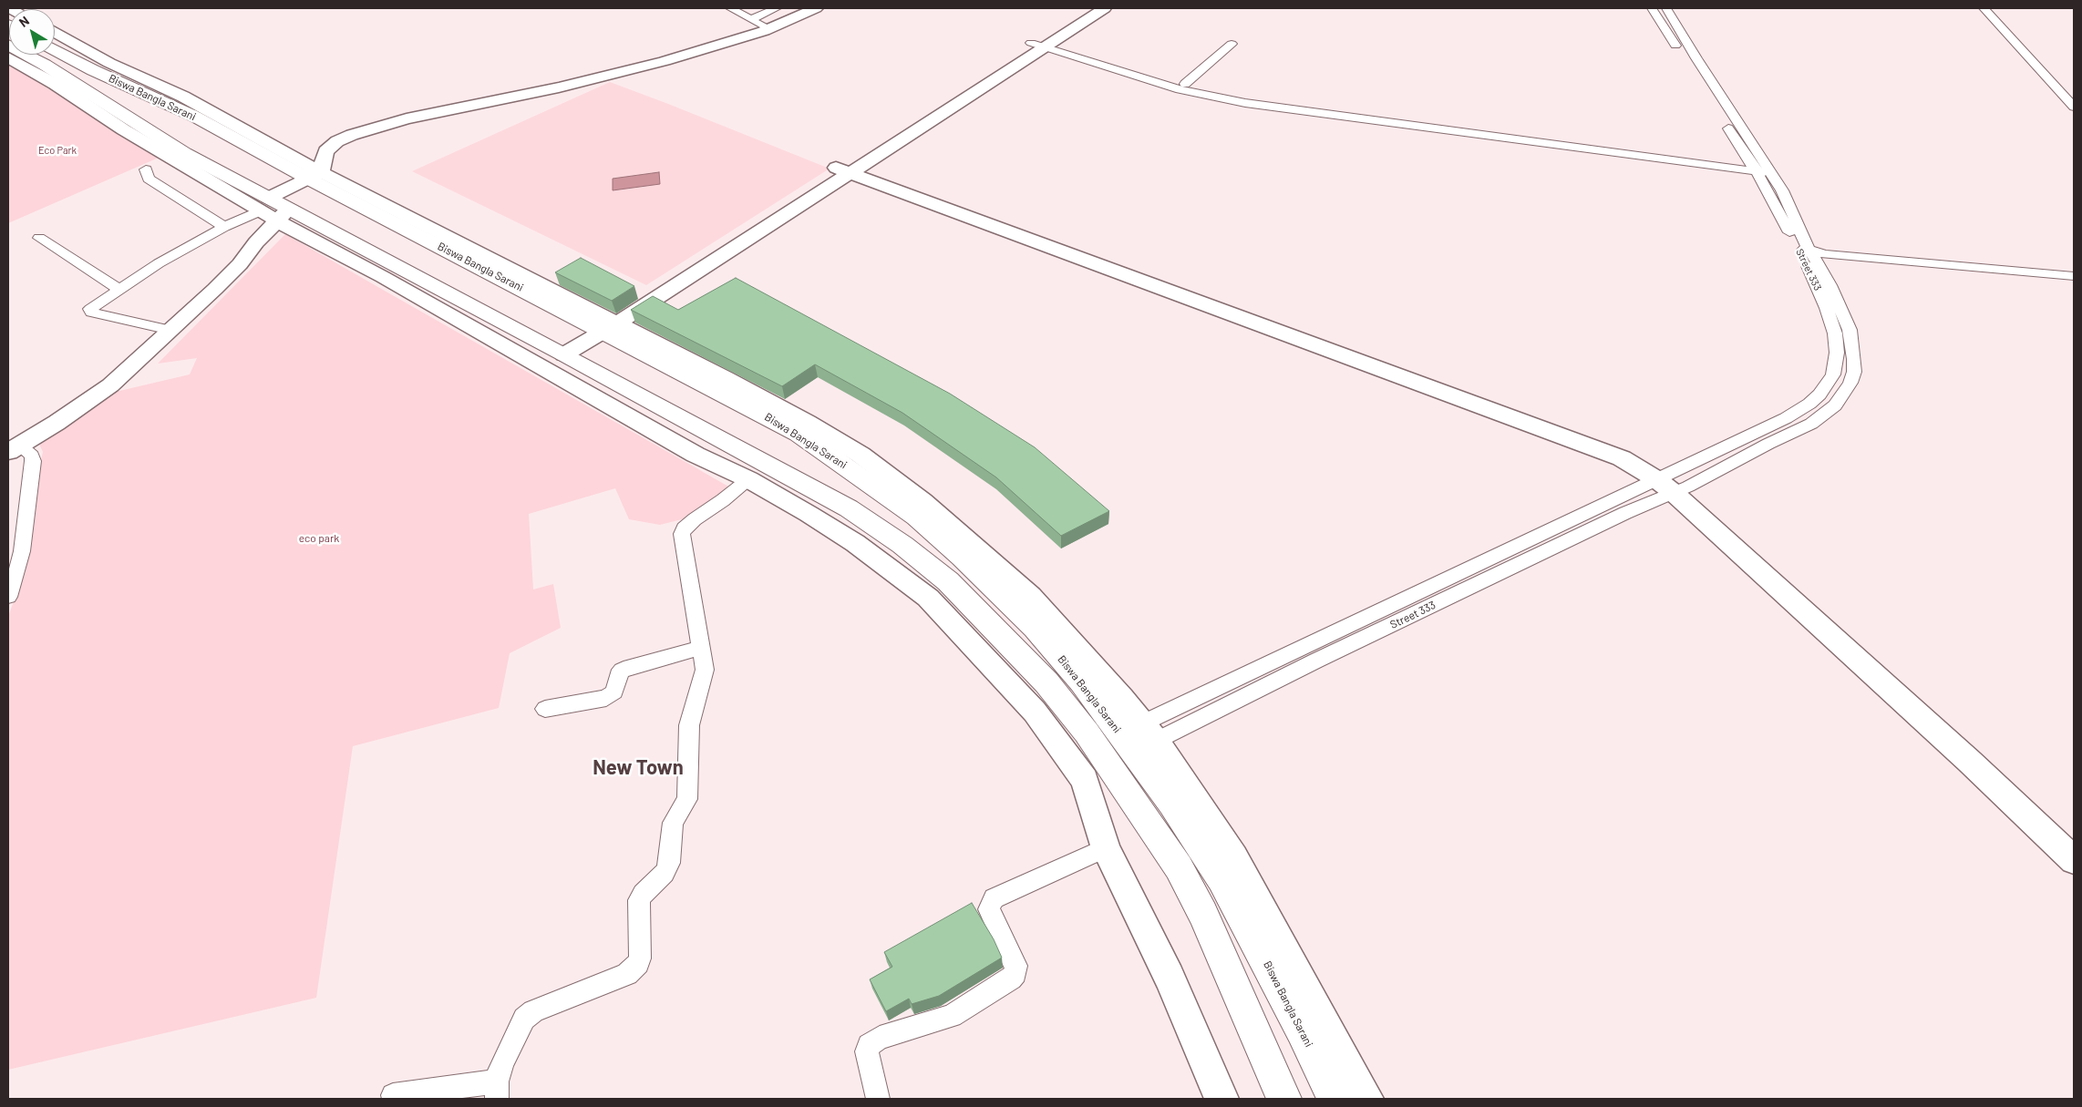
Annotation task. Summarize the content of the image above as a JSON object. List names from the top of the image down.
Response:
{
  "streets": {
    "main road": ["Biswa Bangla Sarani"],
    "street": ["Street 333"]
  },
  "districts": ["New Town"],
  "parks": ["Eco Park", "eco park"],
  "north": "top left"
}
